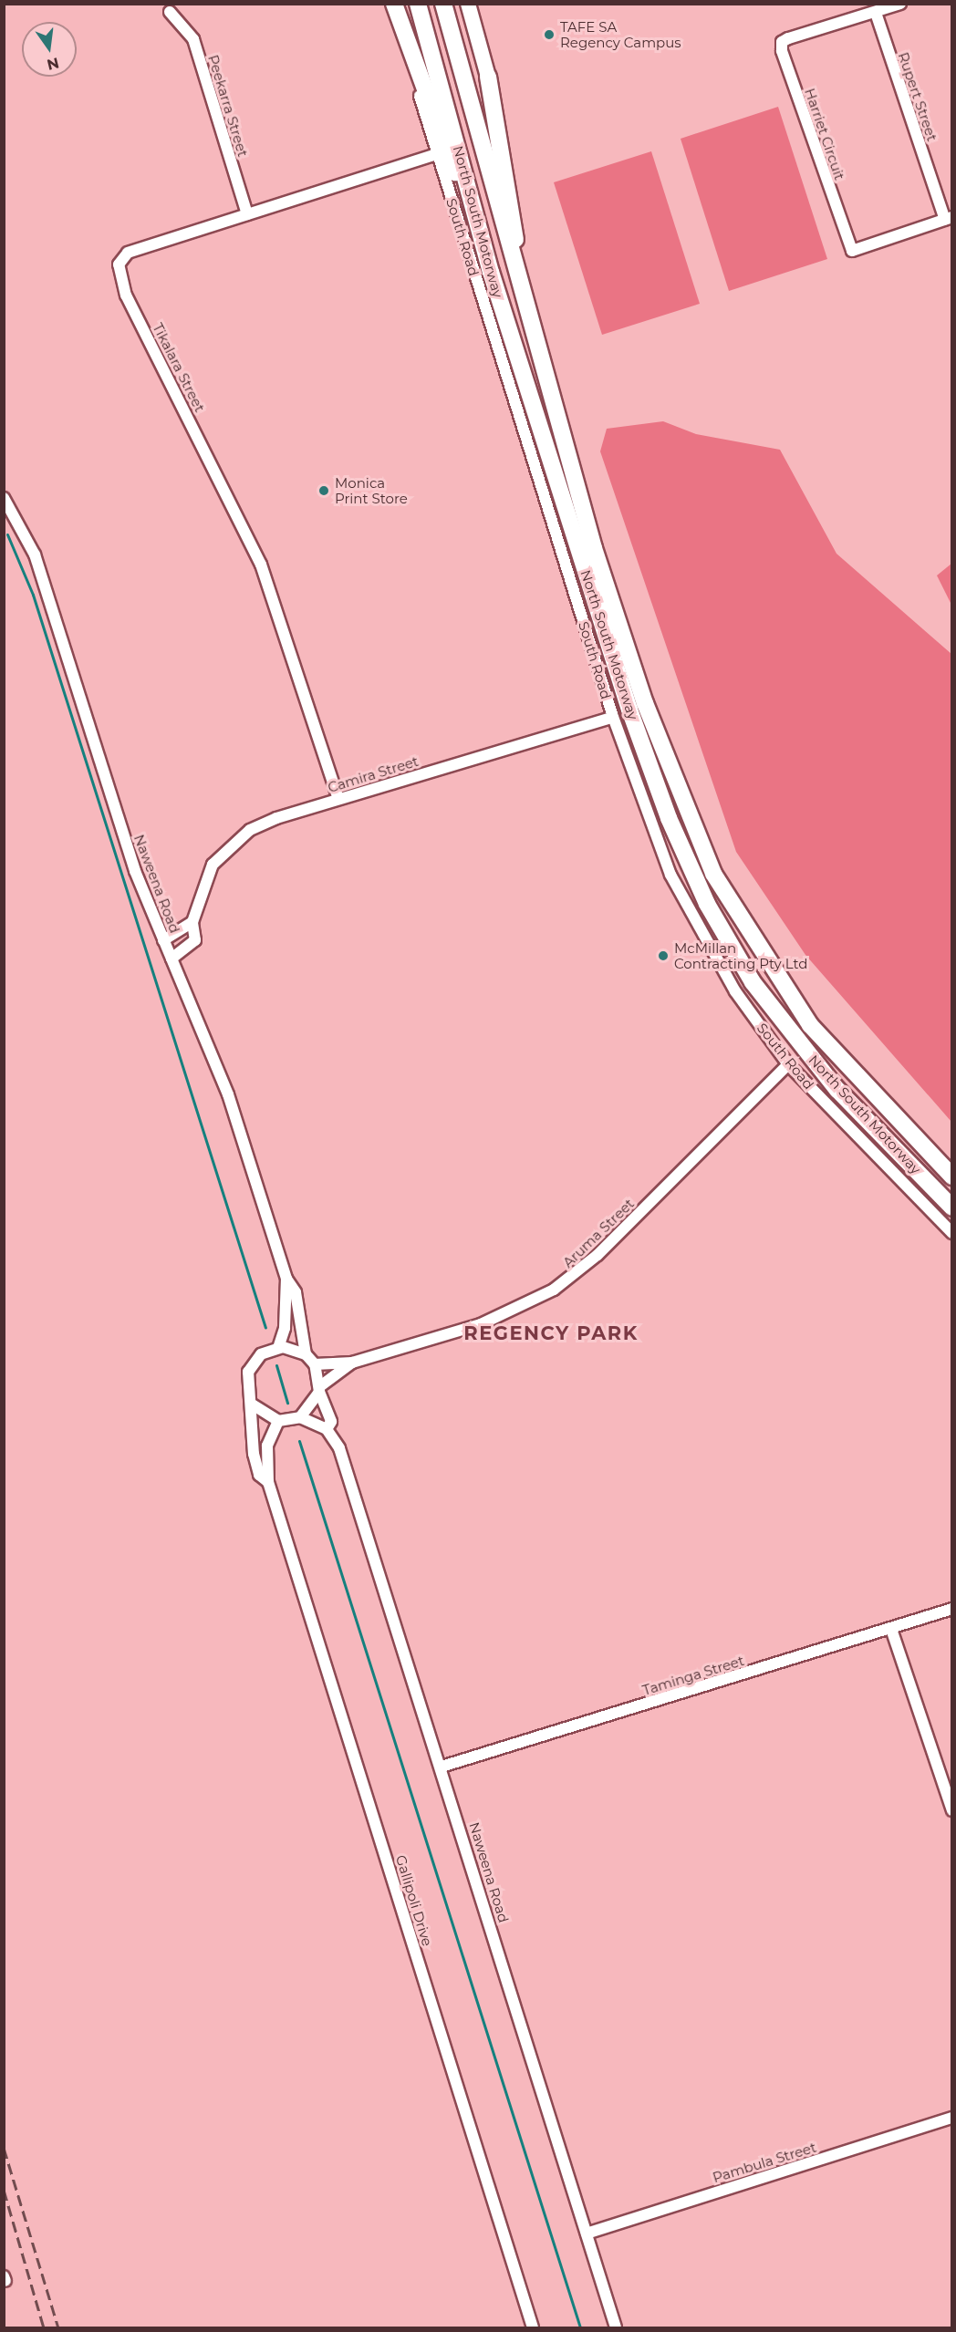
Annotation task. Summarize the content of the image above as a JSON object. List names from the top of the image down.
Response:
{
  "streets": {
    "highway": ["North South Motorway"],
    "street": [
      "Rupert Street",
      "Peekarra Street",
      "Harriet Circuit",
      "South Road",
      "Tikalara Street",
      "Camira Street",
      "Naweena Road",
      "Aruma Street",
      "Taminga Street",
      "Gallipoli Drive",
      "Pambula Street"
    ]
  },
  "crossings": [
    ["Rupert Street", "Harriet Circuit"],
    ["Peekarra Street", "Tikalara Street"],
    ["South Road", "Tikalara Street"],
    ["South Road", "Camira Street"],
    ["South Road", "Aruma Street"],
    ["Tikalara Street", "Camira Street"],
    ["Camira Street", "Naweena Road"],
    ["Naweena Road", "Aruma Street"],
    ["Naweena Road", "Taminga Street"],
    ["Naweena Road", "Gallipoli Drive"],
    ["Naweena Road", "Pambula Street"],
    ["Aruma Street", "Gallipoli Drive"]
  ],
  "districts": ["REGENCY PARK"],
  "places": ["TAFE SA Regency Campus", "Monica Print Store", "McMillan Contracting Pty Ltd"],
  "north": "bottom"
}
